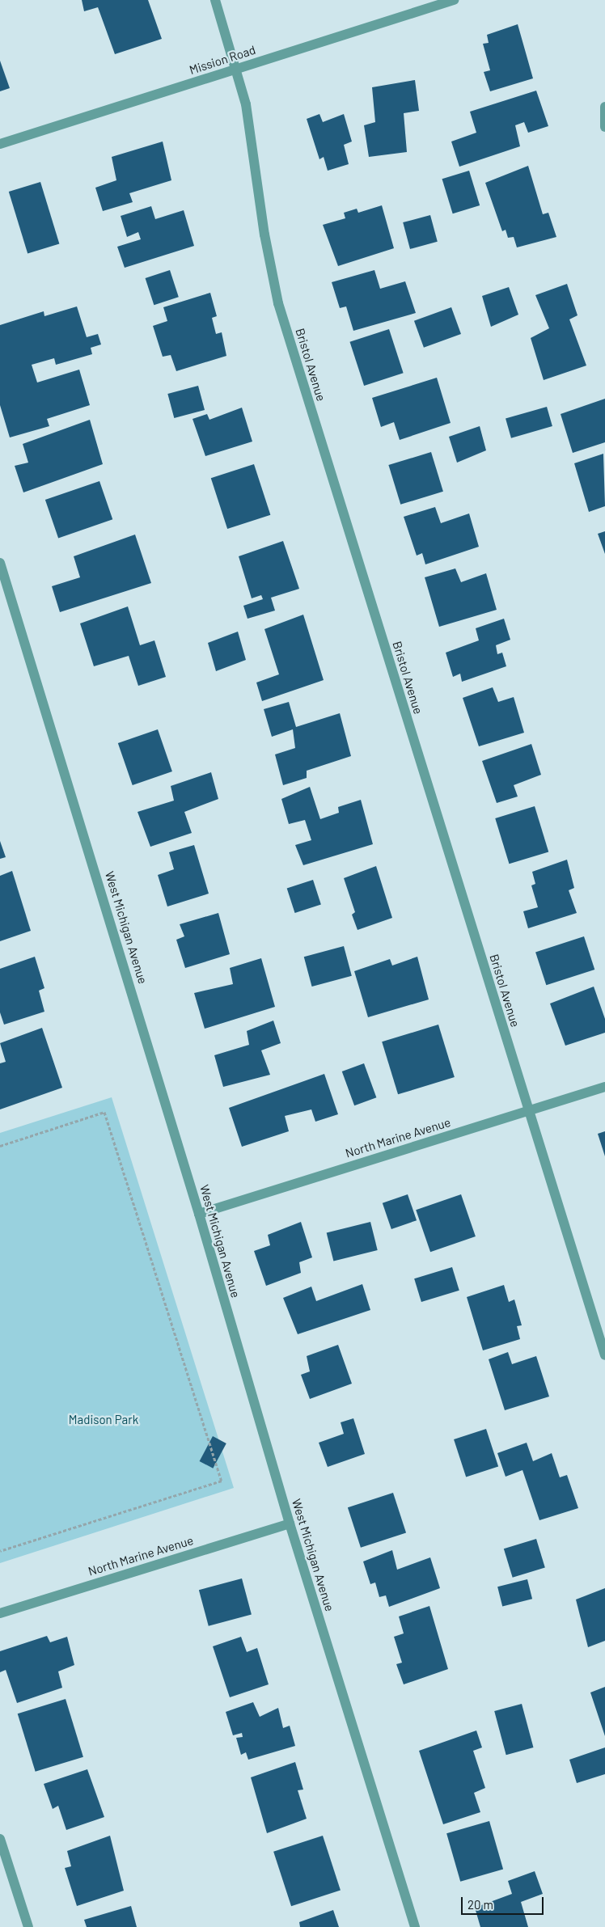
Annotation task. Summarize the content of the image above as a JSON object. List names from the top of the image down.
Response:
{
  "streets": {
    "street": [
      "Mission Road",
      "Bristol Avenue",
      "West Michigan Avenue",
      "North Marine Avenue"
    ]
  },
  "crossings": [
    ["Mission Road", "Bristol Avenue"],
    ["Bristol Avenue", "North Marine Avenue"],
    ["West Michigan Avenue", "North Marine Avenue"]
  ],
  "parks": ["Madison Park"],
  "scale_bar": "20 m"
}
